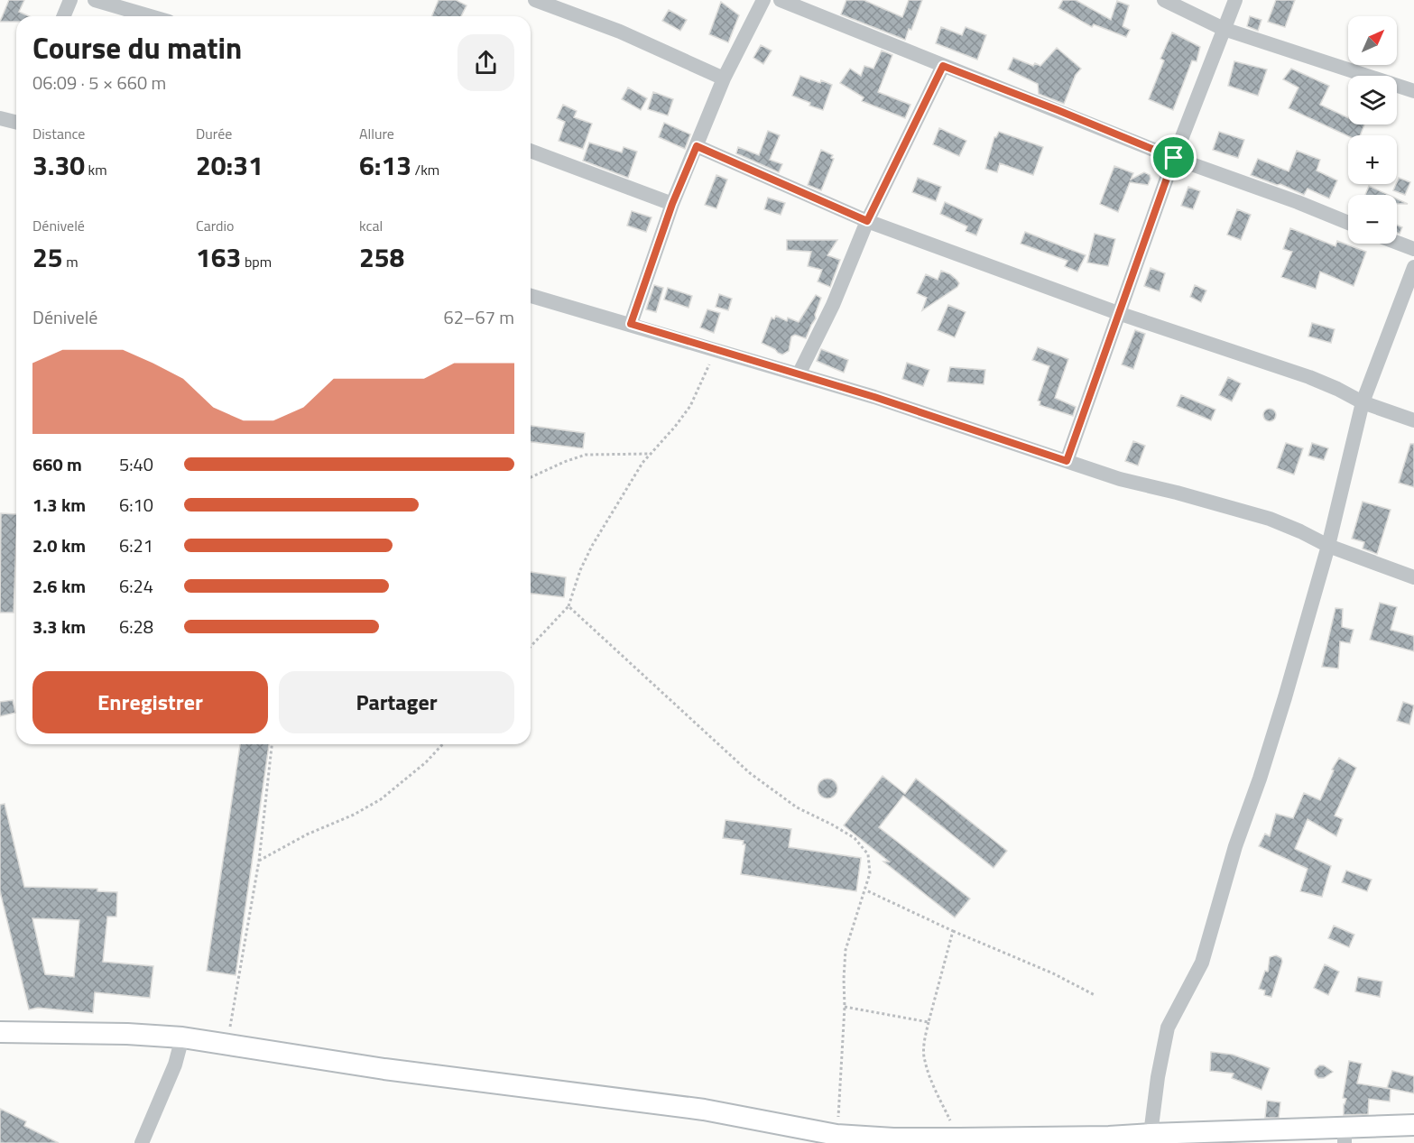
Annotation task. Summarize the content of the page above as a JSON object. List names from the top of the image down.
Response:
{
  "north": "top right",
  "page": {
    "map_buttons": ["+", "−"],
    "heading": ["Course du matin", "06:09 · 5 × 660 m"],
    "stats": [
      ["Distance", "3.30 km"],
      ["Durée", "20:31"],
      ["Allure", "6:13 /km"],
      ["Dénivelé", "25 m"],
      ["Cardio", "163 bpm"],
      ["kcal", "258"]
    ],
    "chart": ["Dénivelé", "62–67 m"],
    "list": [
      {
        "name": "660 m",
        "note": "5:40"
      },
      {
        "name": "1.3 km",
        "note": "6:10"
      },
      {
        "name": "2.0 km",
        "note": "6:21"
      },
      {
        "name": "2.6 km",
        "note": "6:24"
      },
      {
        "name": "3.3 km",
        "note": "6:28"
      }
    ],
    "buttons": ["Enregistrer", "Partager"]
  }
}
